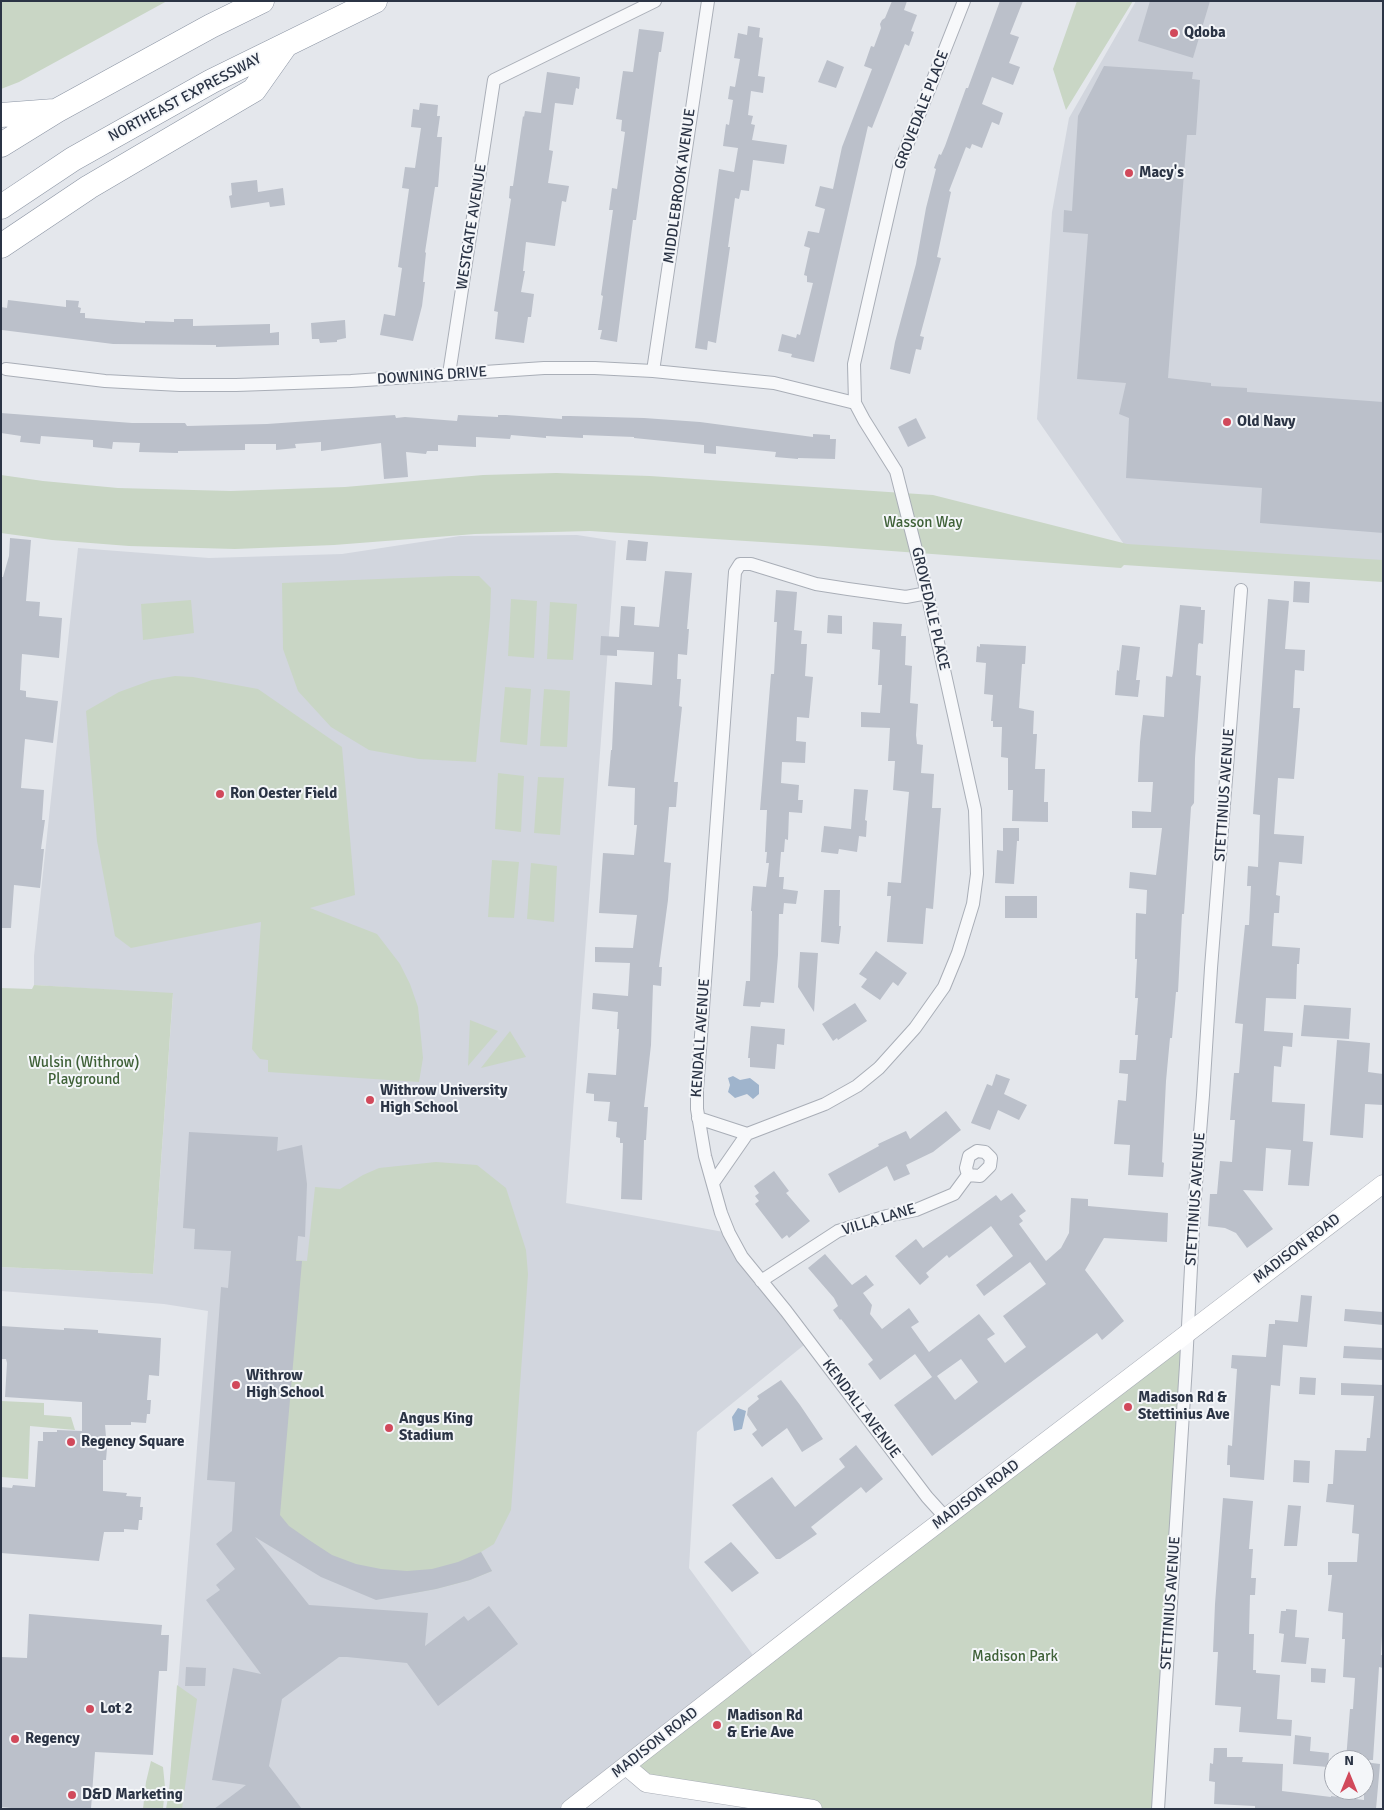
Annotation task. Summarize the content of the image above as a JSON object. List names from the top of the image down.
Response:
{
  "streets": {
    "highway": ["NORTHEAST EXPRESSWAY"],
    "main road": ["MADISON ROAD"],
    "street": [
      "GROVEDALE PLACE",
      "MIDDLEBROOK AVENUE",
      "WESTGATE AVENUE",
      "DOWNING DRIVE",
      "STETTINIUS AVENUE",
      "KENDALL AVENUE",
      "VILLA LANE"
    ]
  },
  "crossings": [
    ["GROVEDALE PLACE", "DOWNING DRIVE"],
    ["GROVEDALE PLACE", "KENDALL AVENUE"],
    ["MIDDLEBROOK AVENUE", "DOWNING DRIVE"],
    ["WESTGATE AVENUE", "DOWNING DRIVE"],
    ["STETTINIUS AVENUE", "MADISON ROAD"],
    ["KENDALL AVENUE", "VILLA LANE"],
    ["KENDALL AVENUE", "MADISON ROAD"]
  ],
  "parks": ["Wasson Way", "Wulsin (Withrow) Playground", "Madison Park"],
  "places": [
    "Qdoba",
    "Macy's",
    "Old Navy",
    "Ron Oester Field",
    "Withrow University High School",
    "Withrow High School",
    "Madison Rd & Stettinius Ave",
    "Angus King Stadium",
    "Regency Square",
    "Lot 2",
    "Madison Rd & Erie Ave",
    "Regency",
    "D&D Marketing"
  ],
  "north": "top"
}
